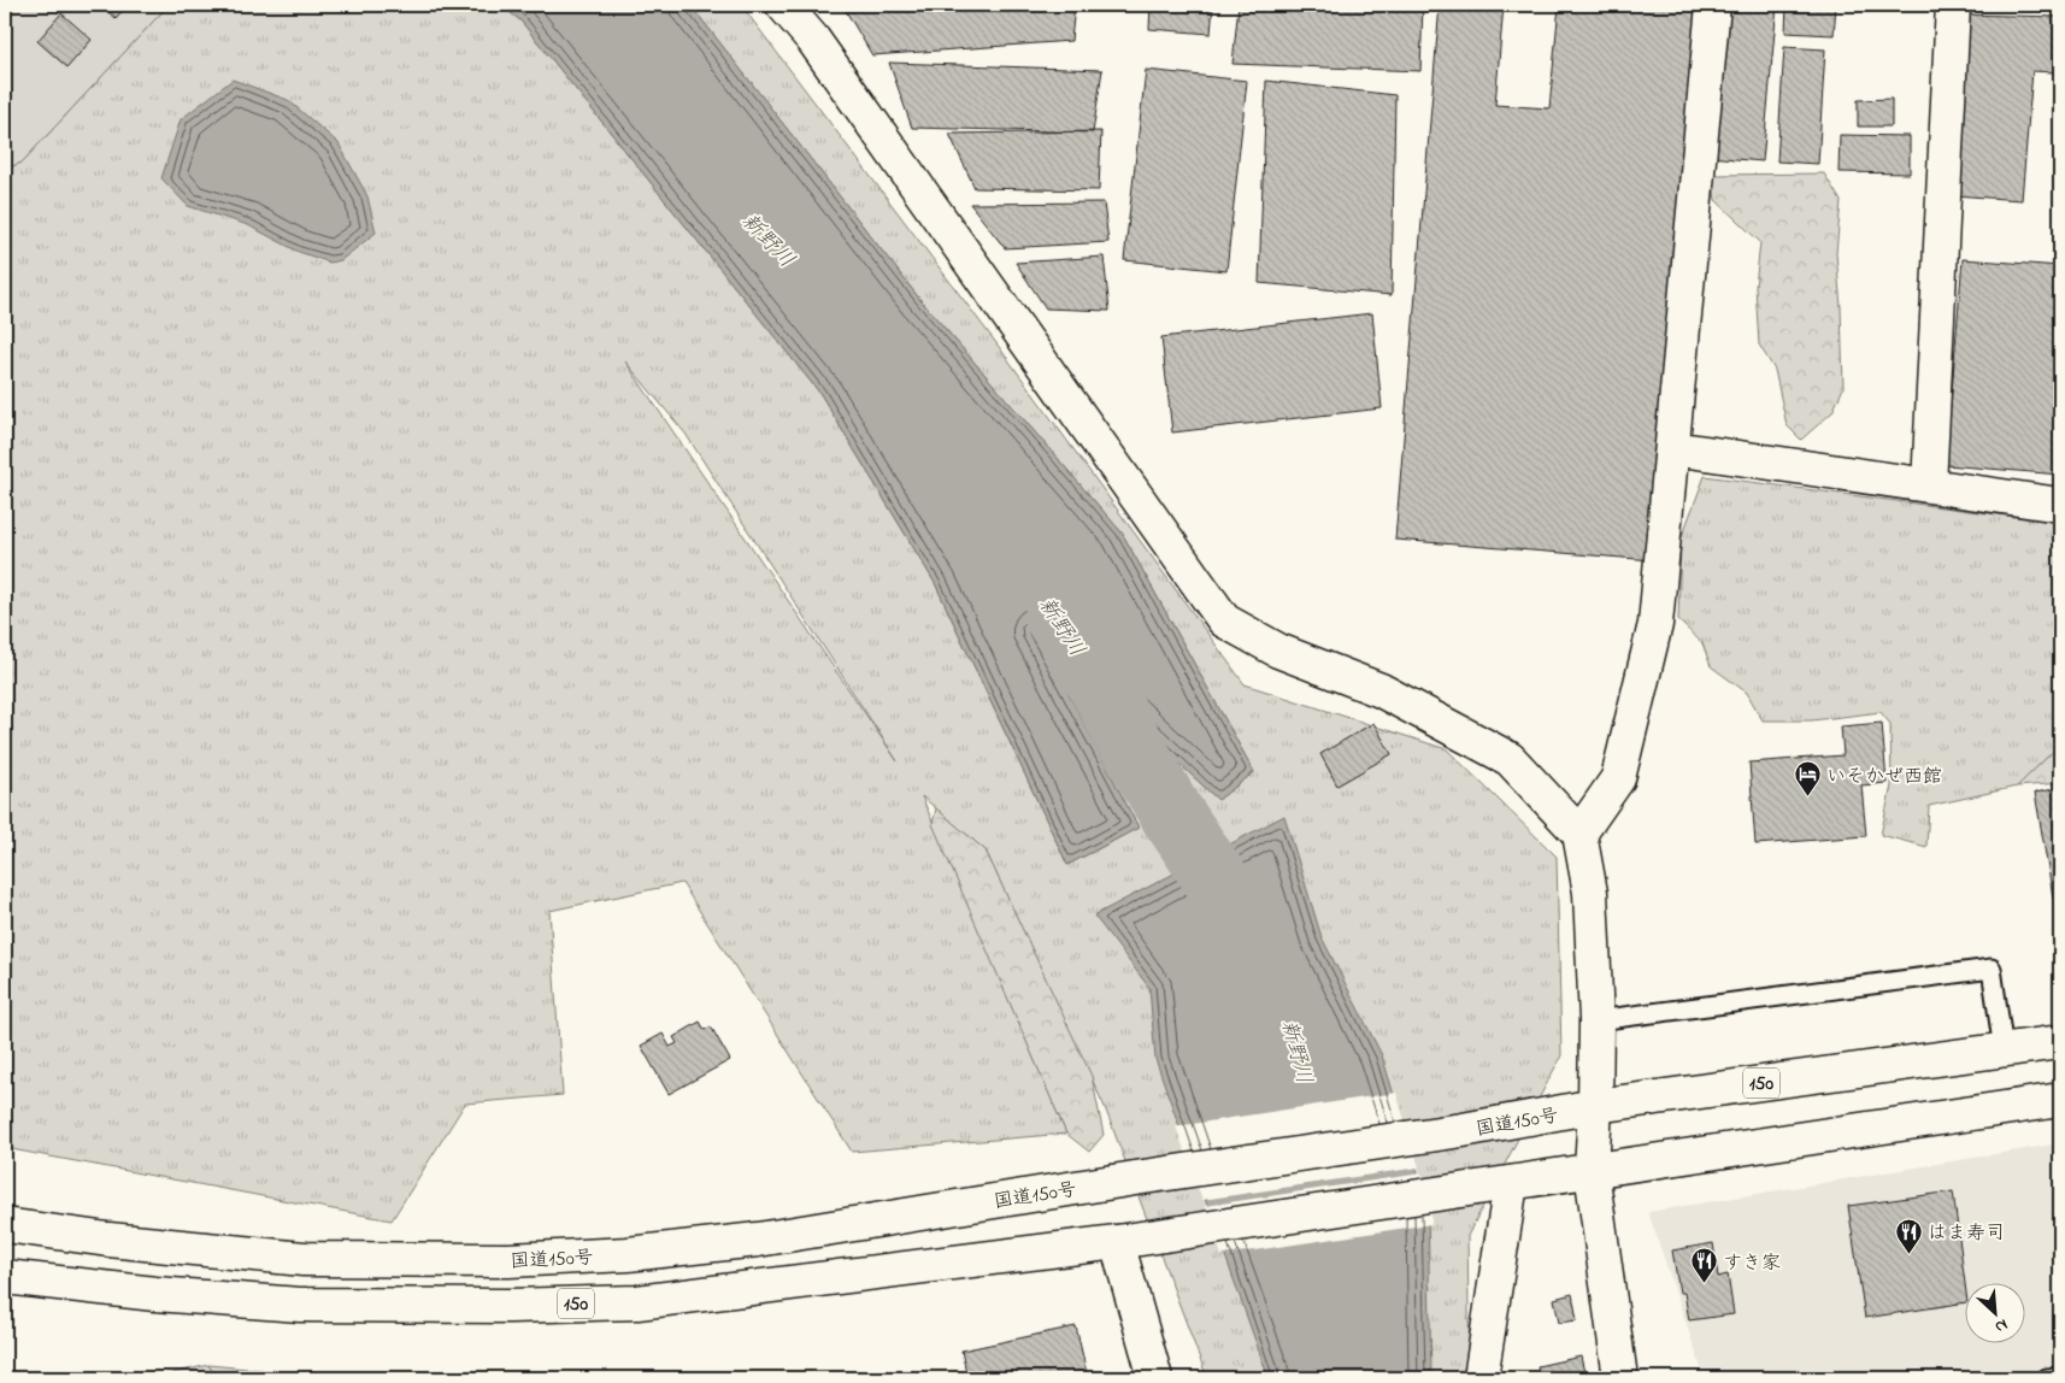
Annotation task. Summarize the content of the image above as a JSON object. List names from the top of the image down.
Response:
{
  "streets": {
    "main road": ["150", "国道150号"]
  },
  "water": ["新野川"],
  "places": {
    "hotel": ["いそかぜ西館"],
    "restaurant": ["はま寿司", "すき家"]
  },
  "north": "bottom right"
}
